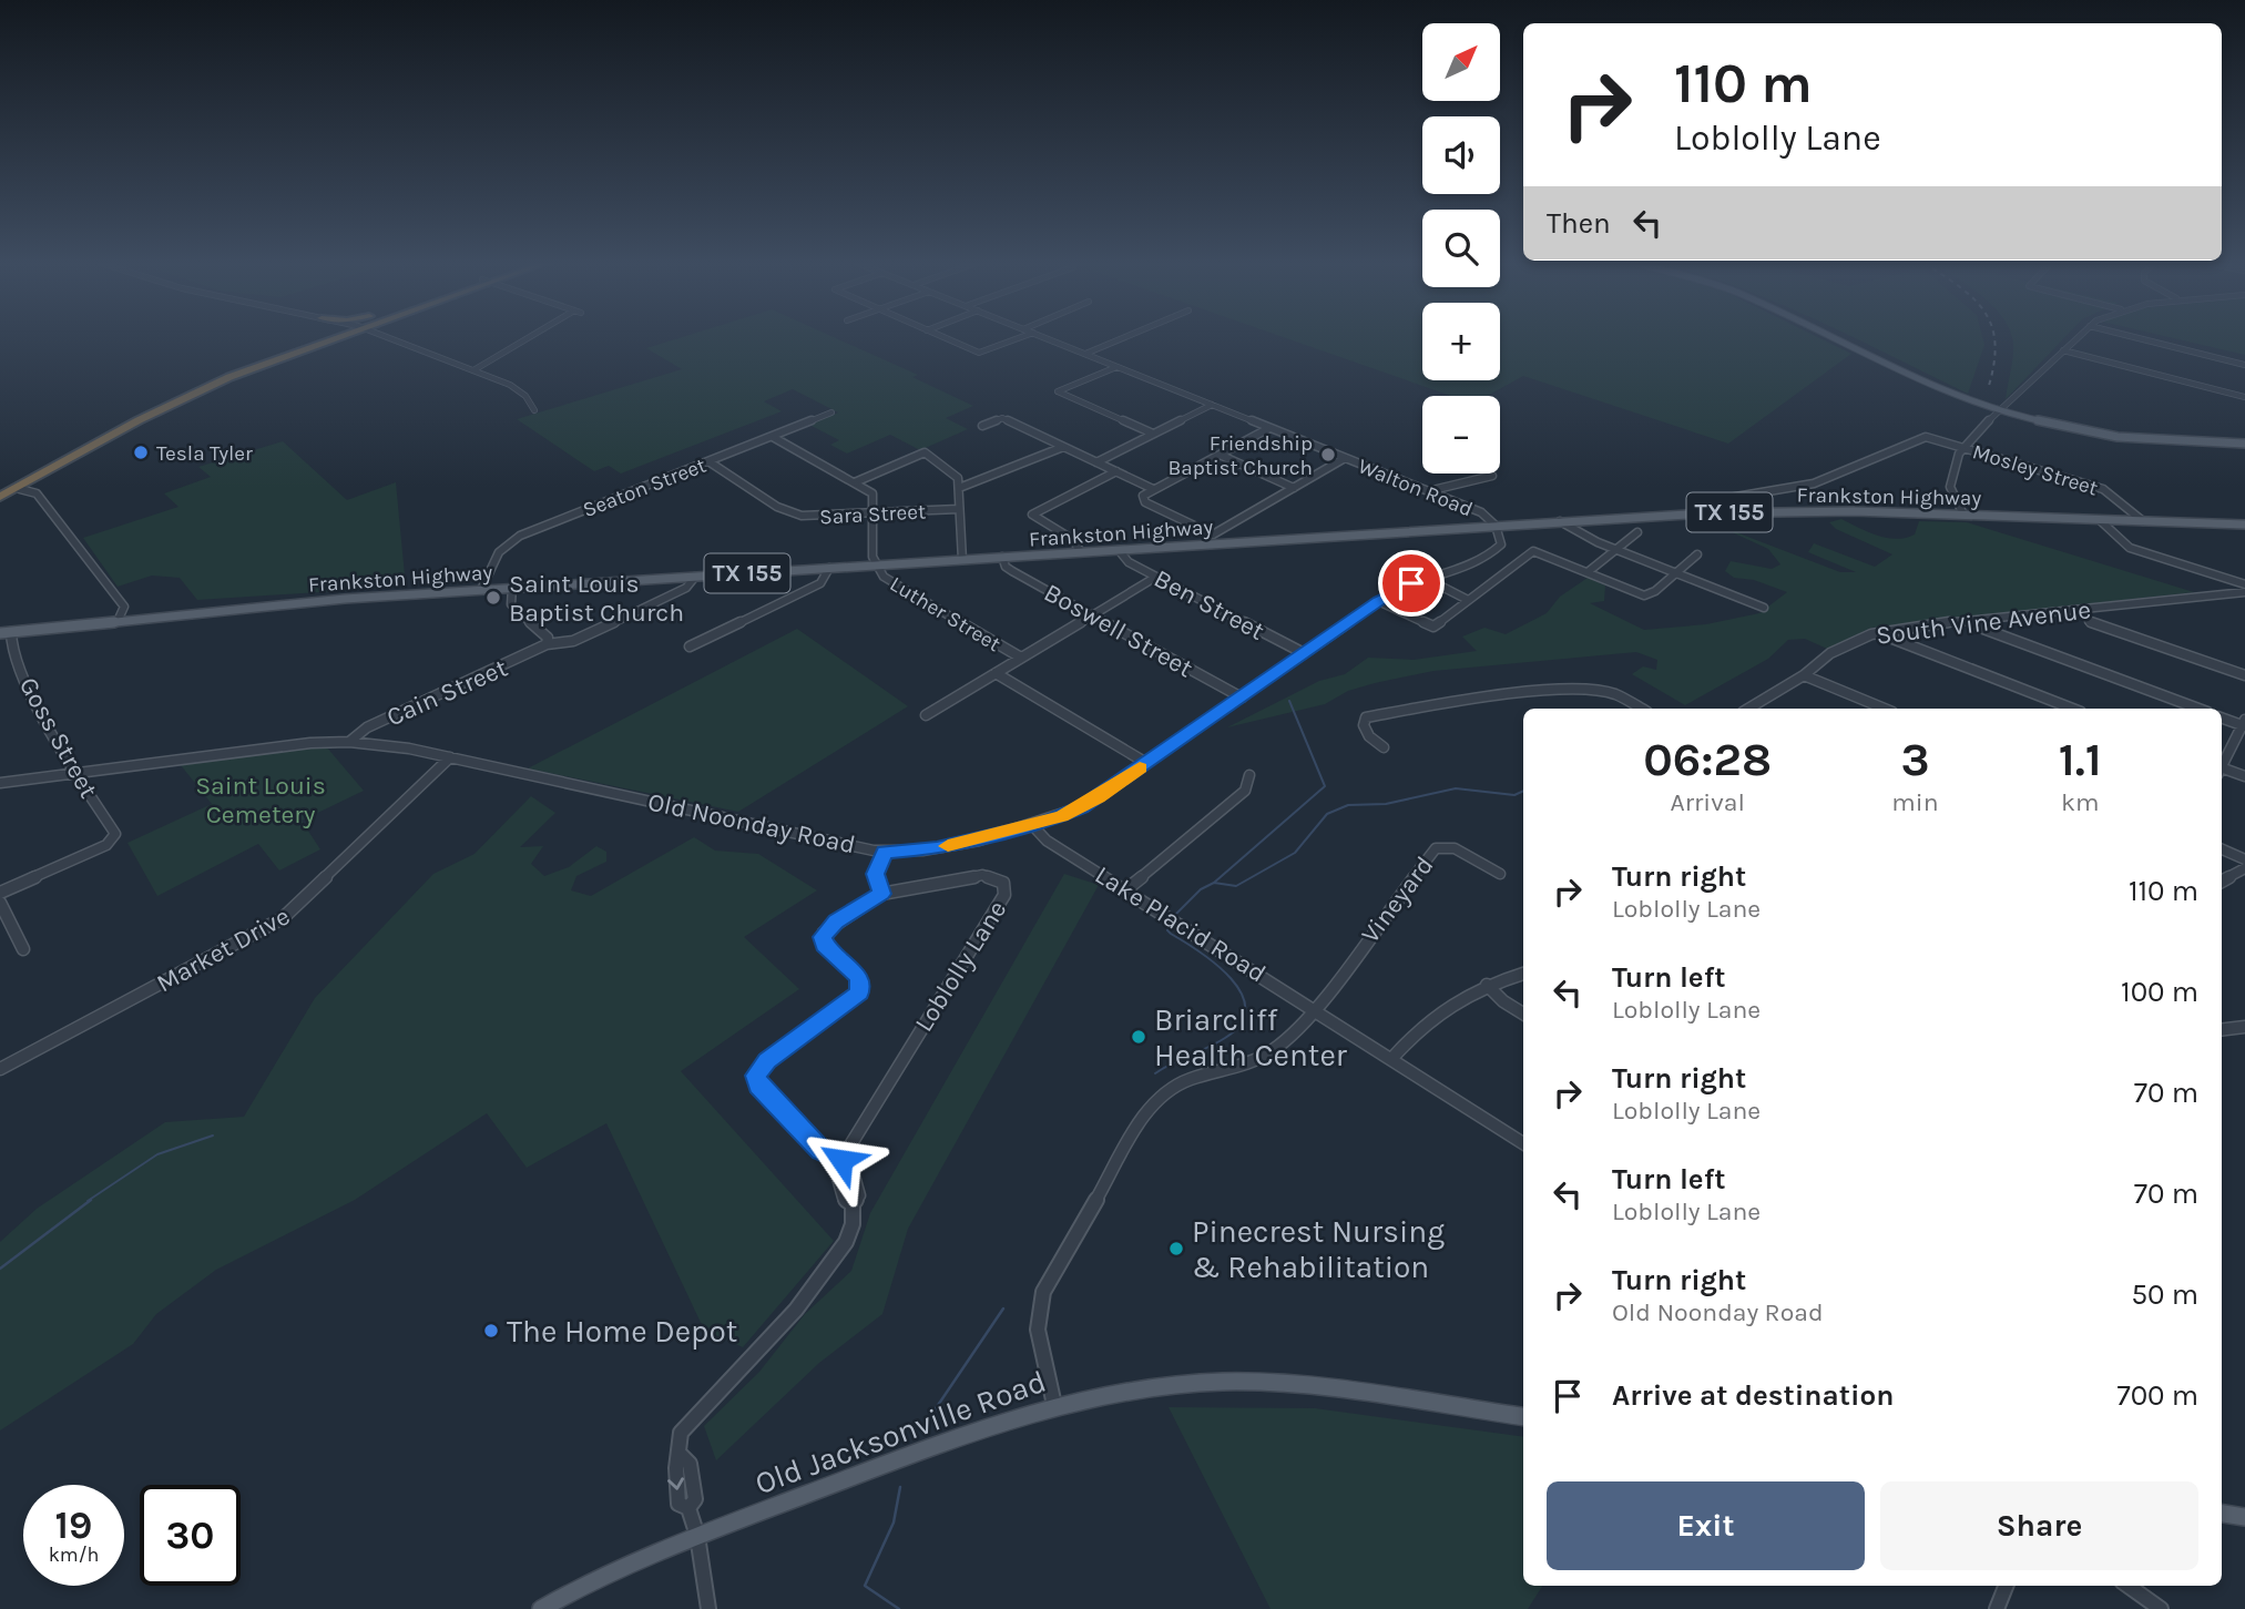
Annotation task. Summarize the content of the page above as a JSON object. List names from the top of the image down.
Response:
{
  "streets": {
    "main road": ["Frankston Highway", "TX 155", "Old Jacksonville Road"],
    "street": [
      "Mosley Street",
      "Seaton Street",
      "Walton Road",
      "Sara Street",
      "Ben Street",
      "Luther Street",
      "South Vine Avenue",
      "Boswell Street",
      "Cain Street",
      "Goss Street",
      "Old Noonday Road",
      "Vineyard",
      "Lake Placid Road",
      "Market Drive",
      "Loblolly Lane"
    ]
  },
  "crossings": [
    ["Mosley Street", "Frankston Highway"],
    ["Seaton Street", "Frankston Highway"],
    ["Seaton Street", "Sara Street"],
    ["Walton Road", "Frankston Highway"],
    ["Walton Road", "Old Noonday Road"],
    ["Frankston Highway", "Ben Street"],
    ["Frankston Highway", "Luther Street"],
    ["Frankston Highway", "Boswell Street"],
    ["Frankston Highway", "Cain Street"],
    ["Frankston Highway", "Goss Street"],
    ["Frankston Highway", "Old Noonday Road"],
    ["Sara Street", "Luther Street"],
    ["Ben Street", "Old Noonday Road"],
    ["Luther Street", "Old Noonday Road"],
    ["Boswell Street", "Old Noonday Road"],
    ["Cain Street", "Old Noonday Road"],
    ["Goss Street", "Old Noonday Road"],
    ["Old Noonday Road", "Lake Placid Road"],
    ["Old Noonday Road", "Market Drive"],
    ["Vineyard", "Lake Placid Road"]
  ],
  "parks": ["Saint Louis Cemetery"],
  "places": [
    "Tesla Tyler",
    "Friendship Baptist Church",
    "Saint Louis Baptist Church",
    "Briarcliff Health Center",
    "Pinecrest Nursing & Rehabilitation",
    "The Home Depot"
  ],
  "north": "top right",
  "page": {
    "map_buttons": ["+", "−"],
    "turn": ["110 m", "Loblolly Lane"],
    "then": "Then",
    "eta": [
      "06:28",
      "Arrival",
      "3",
      "min",
      "1.1",
      "km"
    ],
    "list": [
      {
        "name": "Turn right",
        "note": "Loblolly Lane",
        "value": "110 m"
      },
      {
        "name": "Turn left",
        "note": "Loblolly Lane",
        "value": "100 m"
      },
      {
        "name": "Turn right",
        "note": "Loblolly Lane",
        "value": "70 m"
      },
      {
        "name": "Turn left",
        "note": "Loblolly Lane",
        "value": "70 m"
      },
      {
        "name": "Turn right",
        "note": "Old Noonday Road",
        "value": "50 m"
      },
      {
        "name": "Arrive at destination",
        "value": "700 m"
      }
    ],
    "buttons": ["Exit", "Share"],
    "speed": "19 km/h",
    "limit": "30"
  }
}
